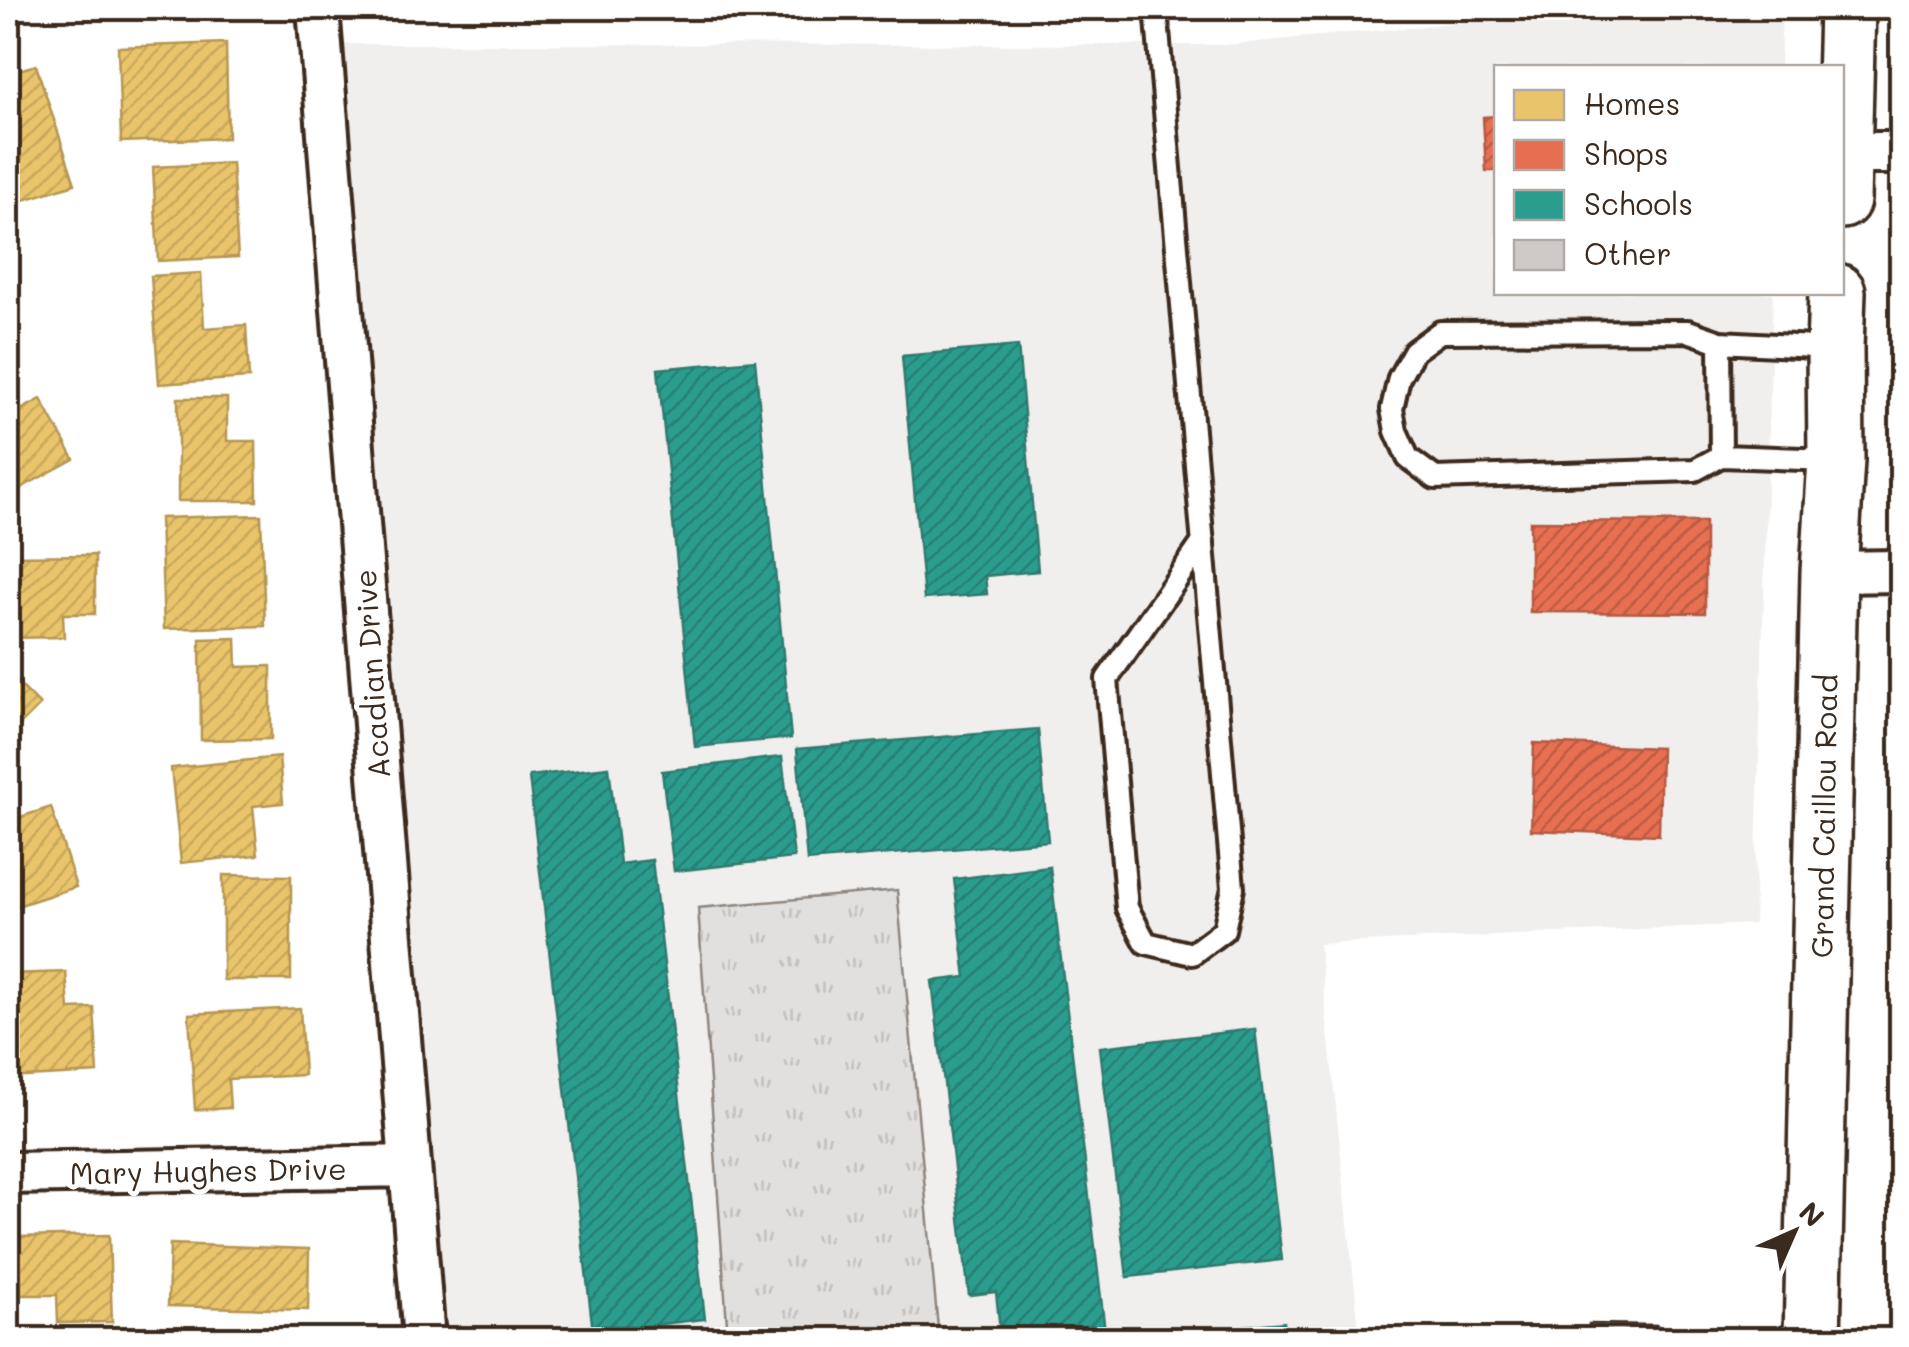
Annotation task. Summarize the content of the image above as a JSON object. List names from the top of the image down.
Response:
{
  "streets": {
    "main road": ["Grand Caillou Road"],
    "street": ["Acadian Drive", "Mary Hughes Drive"]
  },
  "crossings": [
    ["Acadian Drive", "Mary Hughes Drive"]
  ],
  "legend": [
    "Homes",
    "Shops",
    "Schools",
    "Other"
  ],
  "north": "top right"
}
